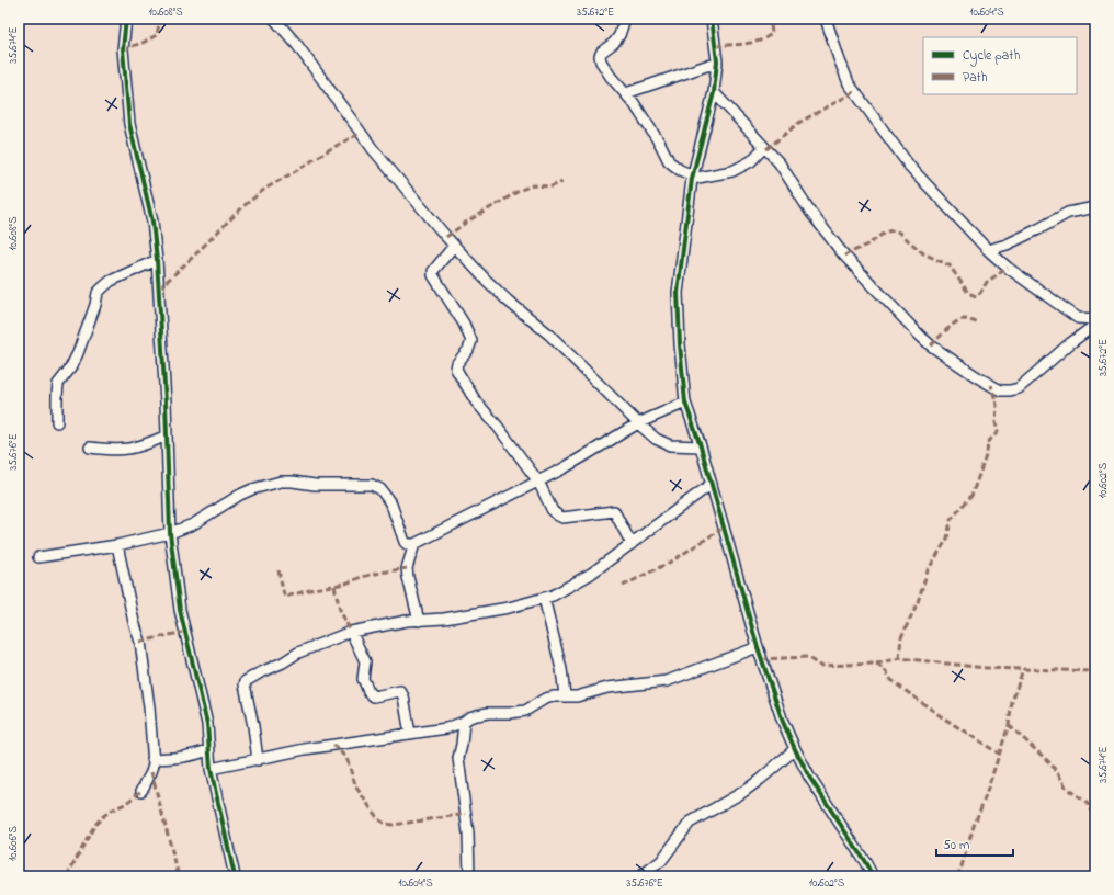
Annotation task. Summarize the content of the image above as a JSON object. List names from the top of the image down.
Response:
{
  "legend": ["Cycle path", "Path"],
  "scale_bar": "50 m",
  "coordinates": [
    "10.608°S",
    "35.672°E",
    "10.604°S",
    "35.674°E",
    "35.676°E",
    "10.602°S",
    "10.606°S"
  ]
}
